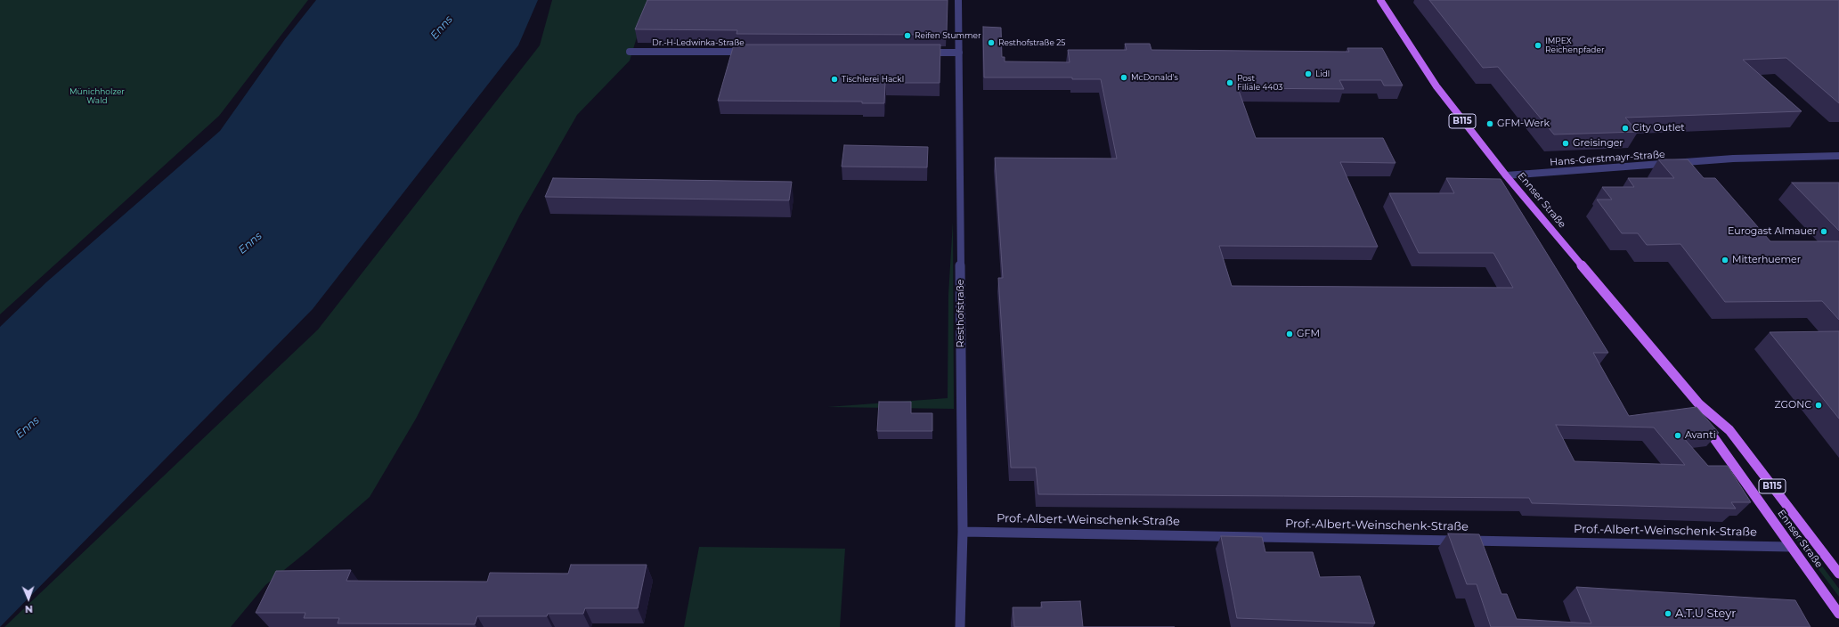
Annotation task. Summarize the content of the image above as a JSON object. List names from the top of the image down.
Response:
{
  "streets": {
    "main road": ["B115", "Ennser Straße"],
    "street": [
      "Dr.-H-Ledwinka-Straße",
      "Hans-Gerstmayr-Straße",
      "Resthofstraße",
      "Prof.-Albert-Weinschenk-Straße"
    ]
  },
  "crossings": [
    ["Hans-Gerstmayr-Straße", "Ennser Straße"],
    ["Ennser Straße", "Prof.-Albert-Weinschenk-Straße"],
    ["Resthofstraße", "Prof.-Albert-Weinschenk-Straße"]
  ],
  "water": ["Enns"],
  "parks": ["Münichholzer Wald"],
  "places": [
    "Reifen Stummer",
    "Resthofstraße 25",
    "IMPEX Reichenpfader",
    "Lidl",
    "McDonald's",
    "Tischlerei Hackl",
    "Post Filiale 4403",
    "GFM-Werk",
    "City Outlet",
    "Greisinger",
    "Eurogast Almauer",
    "Mitterhuemer",
    "GFM",
    "ZGONC",
    "Avanti",
    "A.T.U Steyr"
  ],
  "north": "bottom"
}
